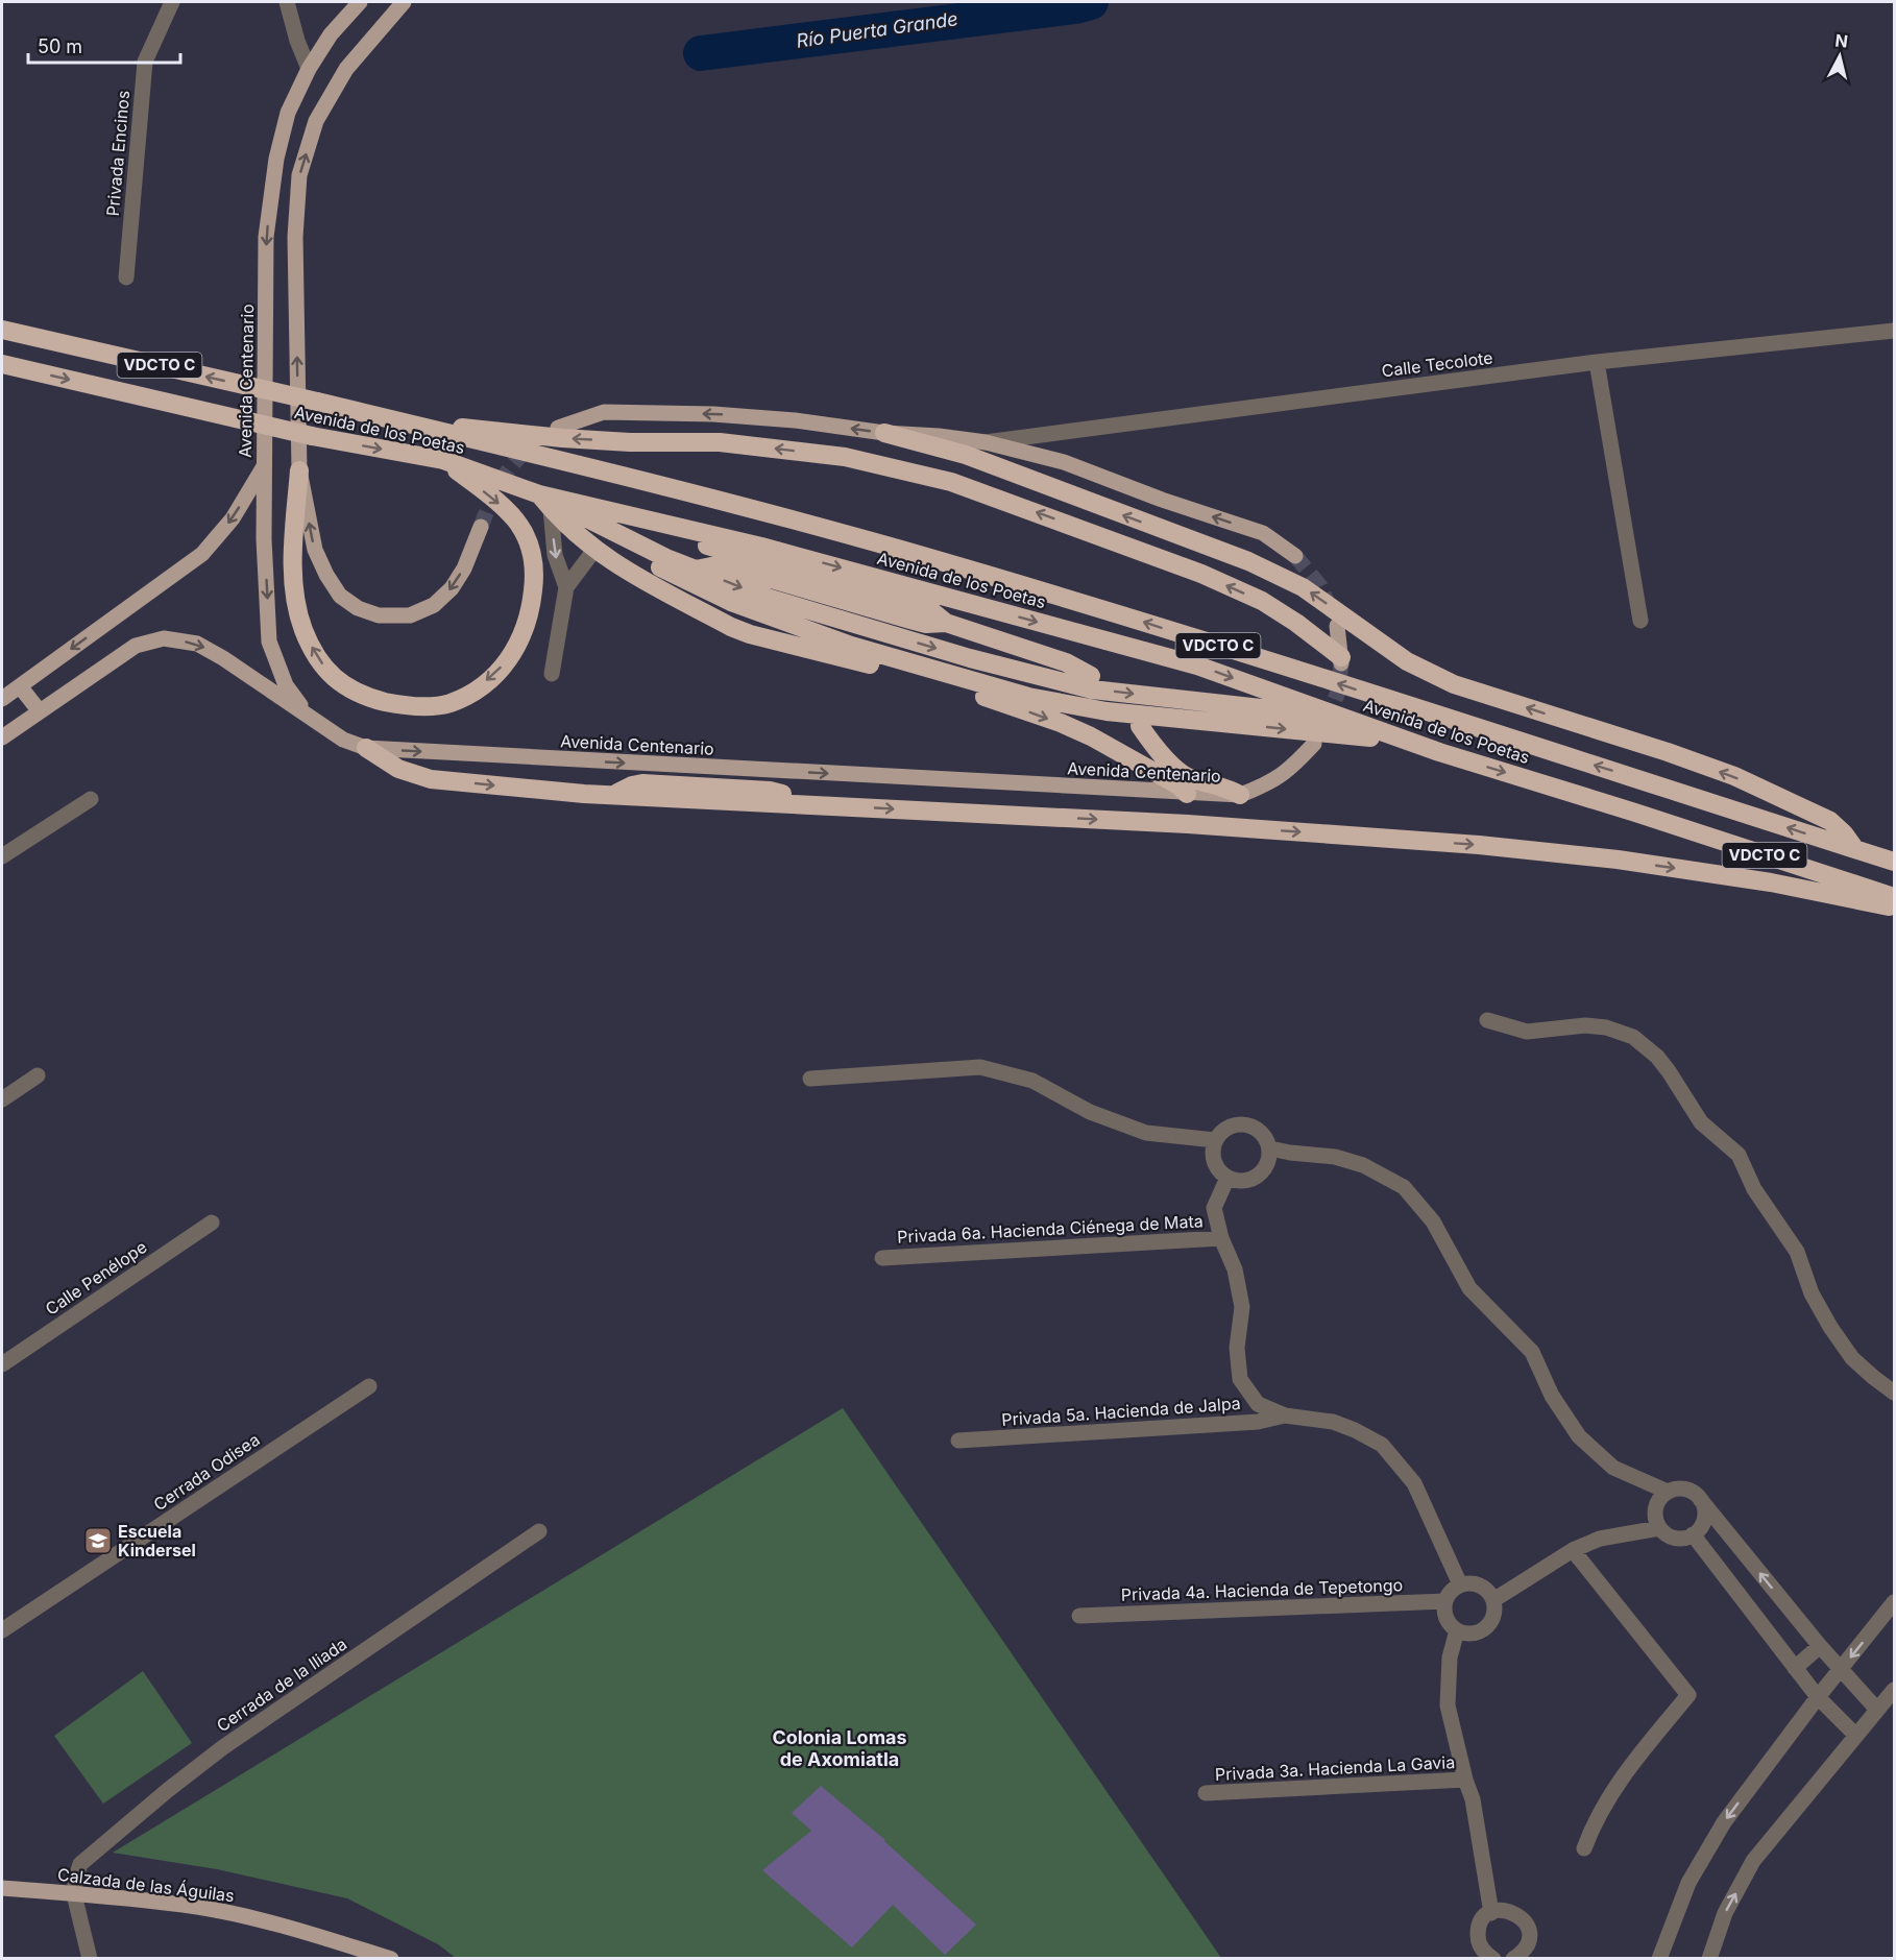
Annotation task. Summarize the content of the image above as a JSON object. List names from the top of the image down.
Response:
{
  "streets": {
    "highway": ["VDCTO C", "Avenida de los Poetas"],
    "main road": ["Avenida Centenario", "Calzada de las Águilas"],
    "street": [
      "Privada Encinos",
      "Calle Tecolote",
      "Privada 6a. Hacienda Ciénega de Mata",
      "Calle Penélope",
      "Privada 5a. Hacienda de Jalpa",
      "Cerrada Odisea",
      "Privada 4a. Hacienda de Tepetongo",
      "Cerrada de la Iliada",
      "Privada 3a. Hacienda La Gavia"
    ]
  },
  "crossings": [
    ["VDCTO C", "Avenida de los Poetas"],
    ["Cerrada de la Iliada", "Calzada de las Águilas"]
  ],
  "districts": ["Colonia Lomas de Axomiatla"],
  "water": ["Río Puerta Grande"],
  "places": {
    "school or university": ["Escuela Kindersel"]
  },
  "scale_bar": "50 m",
  "north": "top"
}
